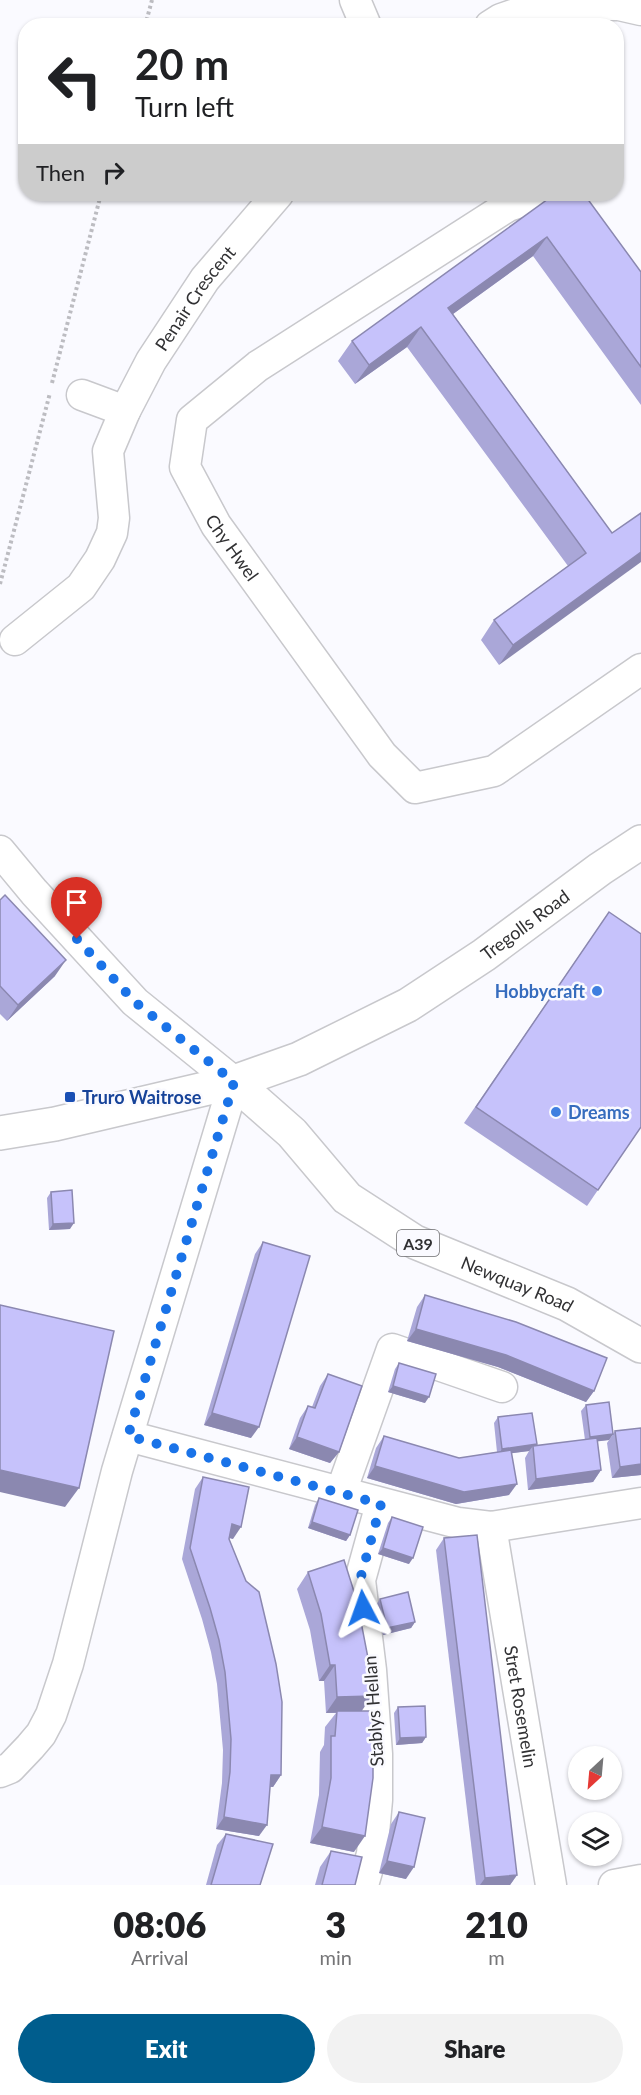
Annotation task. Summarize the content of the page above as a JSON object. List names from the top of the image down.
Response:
{
  "streets": {
    "highway": ["Tregolls Road", "A39", "Newquay Road"],
    "street": [
      "Penair Crescent",
      "Chy Hwel",
      "Stret Rosemelin",
      "Stablys Hellan"
    ]
  },
  "crossings": [
    ["Tregolls Road", "Newquay Road"]
  ],
  "places": {
    "other": ["Hobbycraft", "Dreams"],
    "transit": ["Truro Waitrose"]
  },
  "north": "bottom left",
  "page": {
    "turn": ["20 m", "Turn left"],
    "then": "Then",
    "eta": [
      "08:06",
      "Arrival",
      "3",
      "min",
      "210",
      "m"
    ],
    "buttons": ["Exit", "Share"]
  }
}
